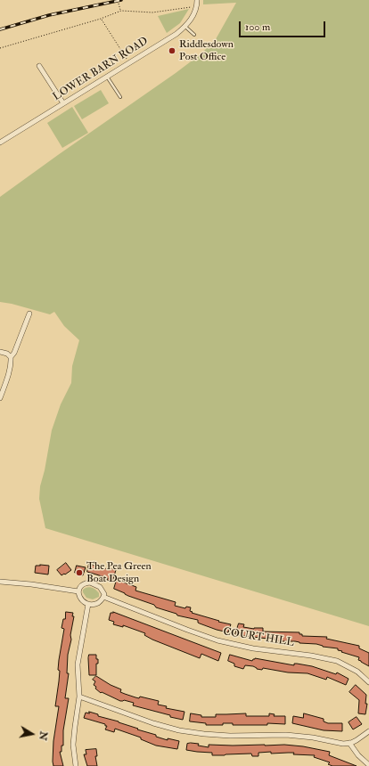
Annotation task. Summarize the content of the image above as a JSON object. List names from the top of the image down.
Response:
{
  "streets": {
    "street": ["LOWER BARN ROAD", "COURT HILL"]
  },
  "places": ["Riddlesdown Post Office", "The Pea Green Boat Design"],
  "scale_bar": "100 m",
  "north": "right"
}
